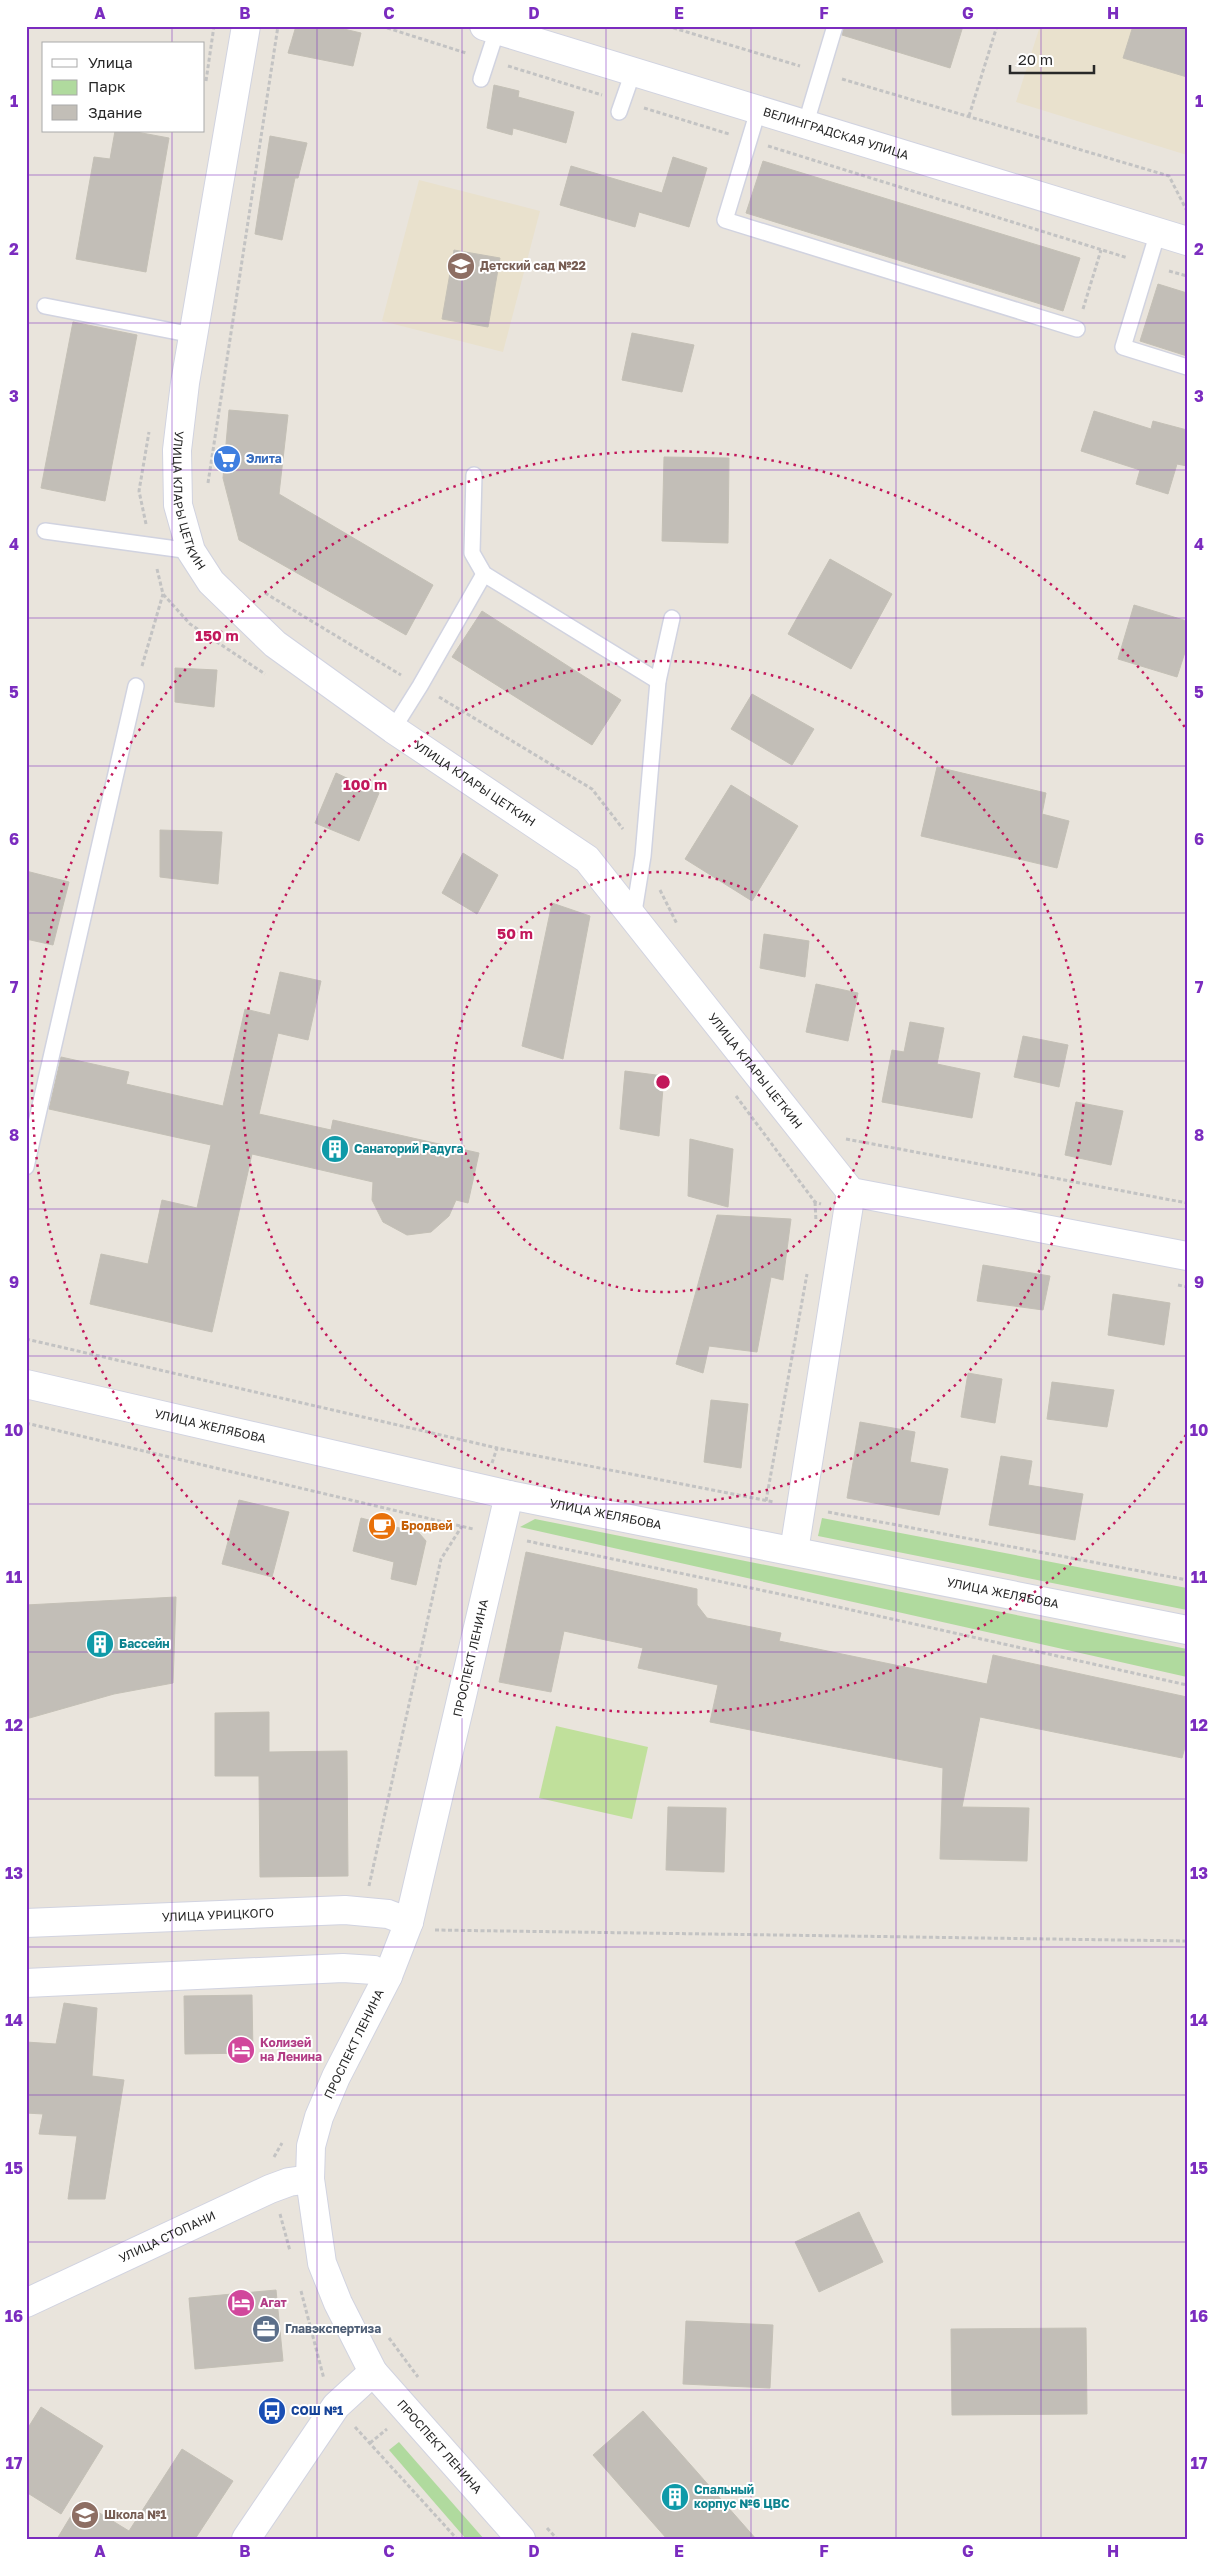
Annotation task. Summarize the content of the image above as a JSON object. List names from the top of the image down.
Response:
{
  "streets": {
    "street": [
      "ВЕЛИНГРАДСКАЯ УЛИЦА",
      "УЛИЦА КЛАРЫ ЦЕТКИН",
      "УЛИЦА ЖЕЛЯБОВА",
      "ПРОСПЕКТ ЛЕНИНА",
      "УЛИЦА УРИЦКОГО",
      "УЛИЦА СТОПАНИ"
    ]
  },
  "crossings": [
    ["УЛИЦА ЖЕЛЯБОВА", "ПРОСПЕКТ ЛЕНИНА"],
    ["ПРОСПЕКТ ЛЕНИНА", "УЛИЦА УРИЦКОГО"],
    ["ПРОСПЕКТ ЛЕНИНА", "УЛИЦА СТОПАНИ"]
  ],
  "places": {
    "school or university": ["Детский сад №22", "Школа №1"],
    "supermarket": ["Элита"],
    "building": ["Cанаторий Радуга", "Бассейн", "Спальный корпус №6 ЦВС"],
    "cafe": ["Бродвей"],
    "hotel": ["Колизей на Ленина", "Агат"],
    "office": ["Главэкспертиза"],
    "bus stop": ["СОШ №1"]
  },
  "legend": ["Улица", "Парк", "Здание"],
  "scale_bar": "20 m",
  "grid": {
    "columns": [
      "A",
      "B",
      "C",
      "D",
      "E",
      "F",
      "G",
      "H"
    ],
    "rows": [
      "1",
      "2",
      "3",
      "4",
      "5",
      "6",
      "7",
      "8",
      "9",
      "10",
      "11",
      "12",
      "13",
      "14",
      "15",
      "16",
      "17"
    ]
  },
  "rings": ["150 m", "100 m", "50 m"]
}
